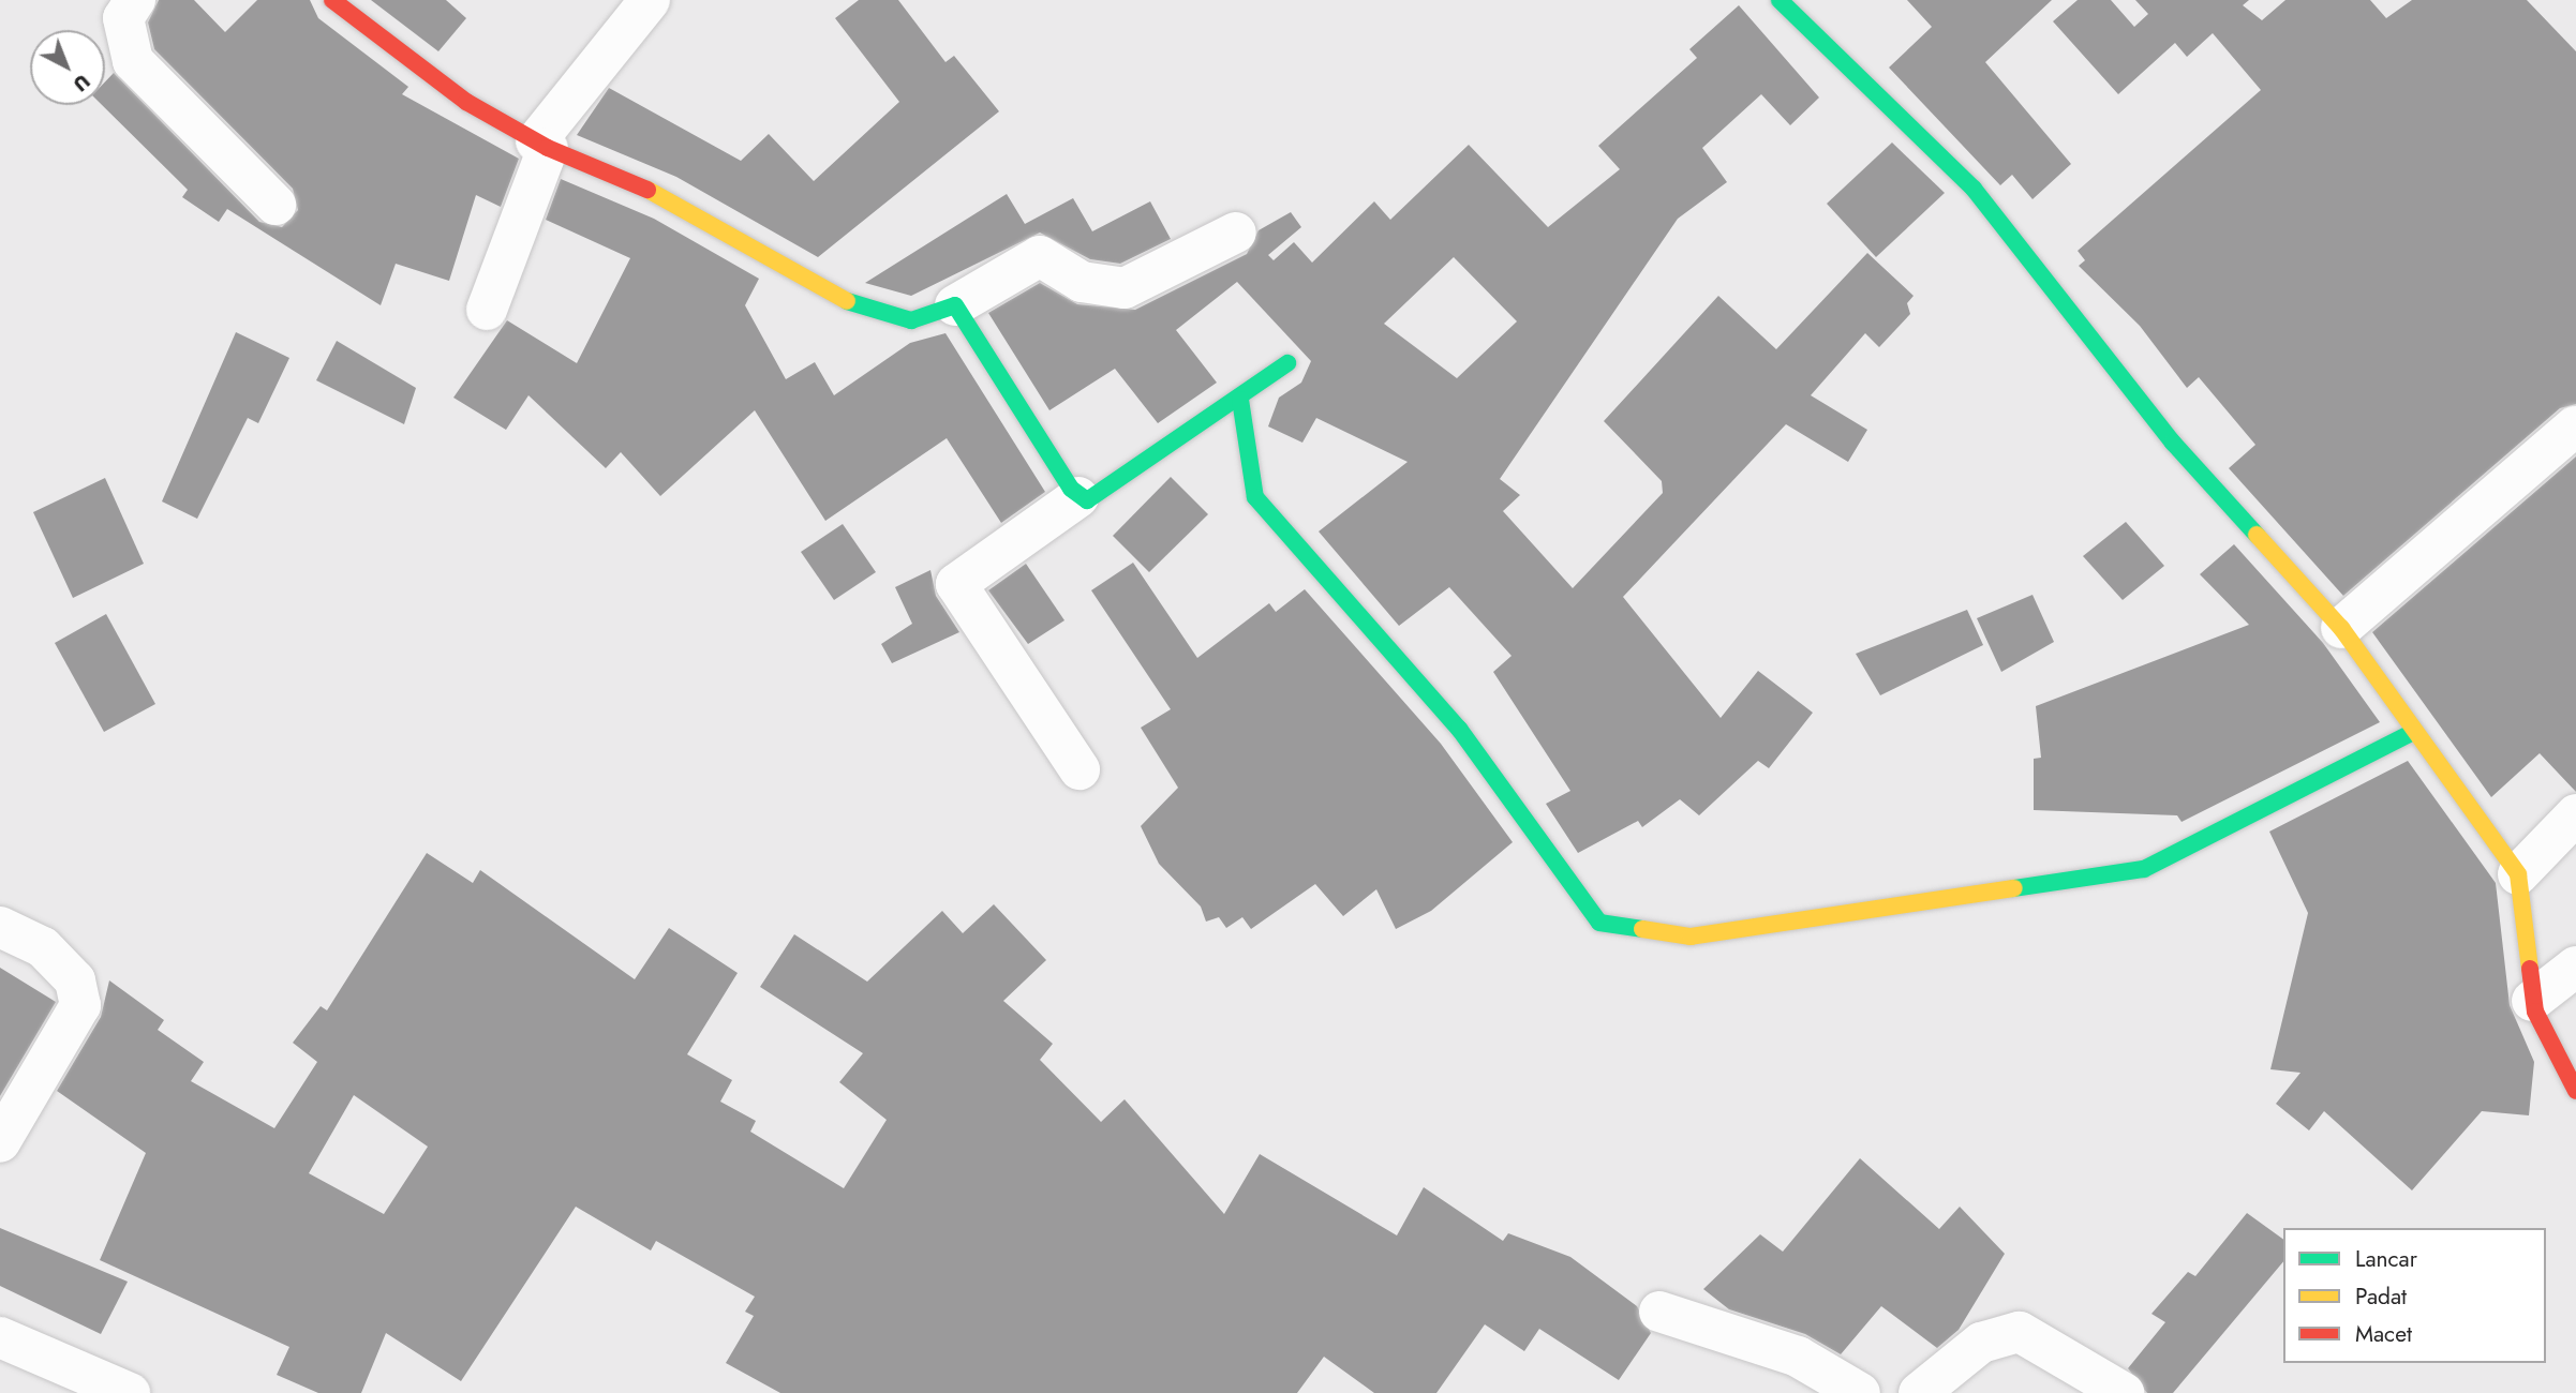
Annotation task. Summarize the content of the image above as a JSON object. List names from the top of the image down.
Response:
{
  "legend": ["Lancar", "Padat", "Macet"],
  "north": "bottom right"
}
